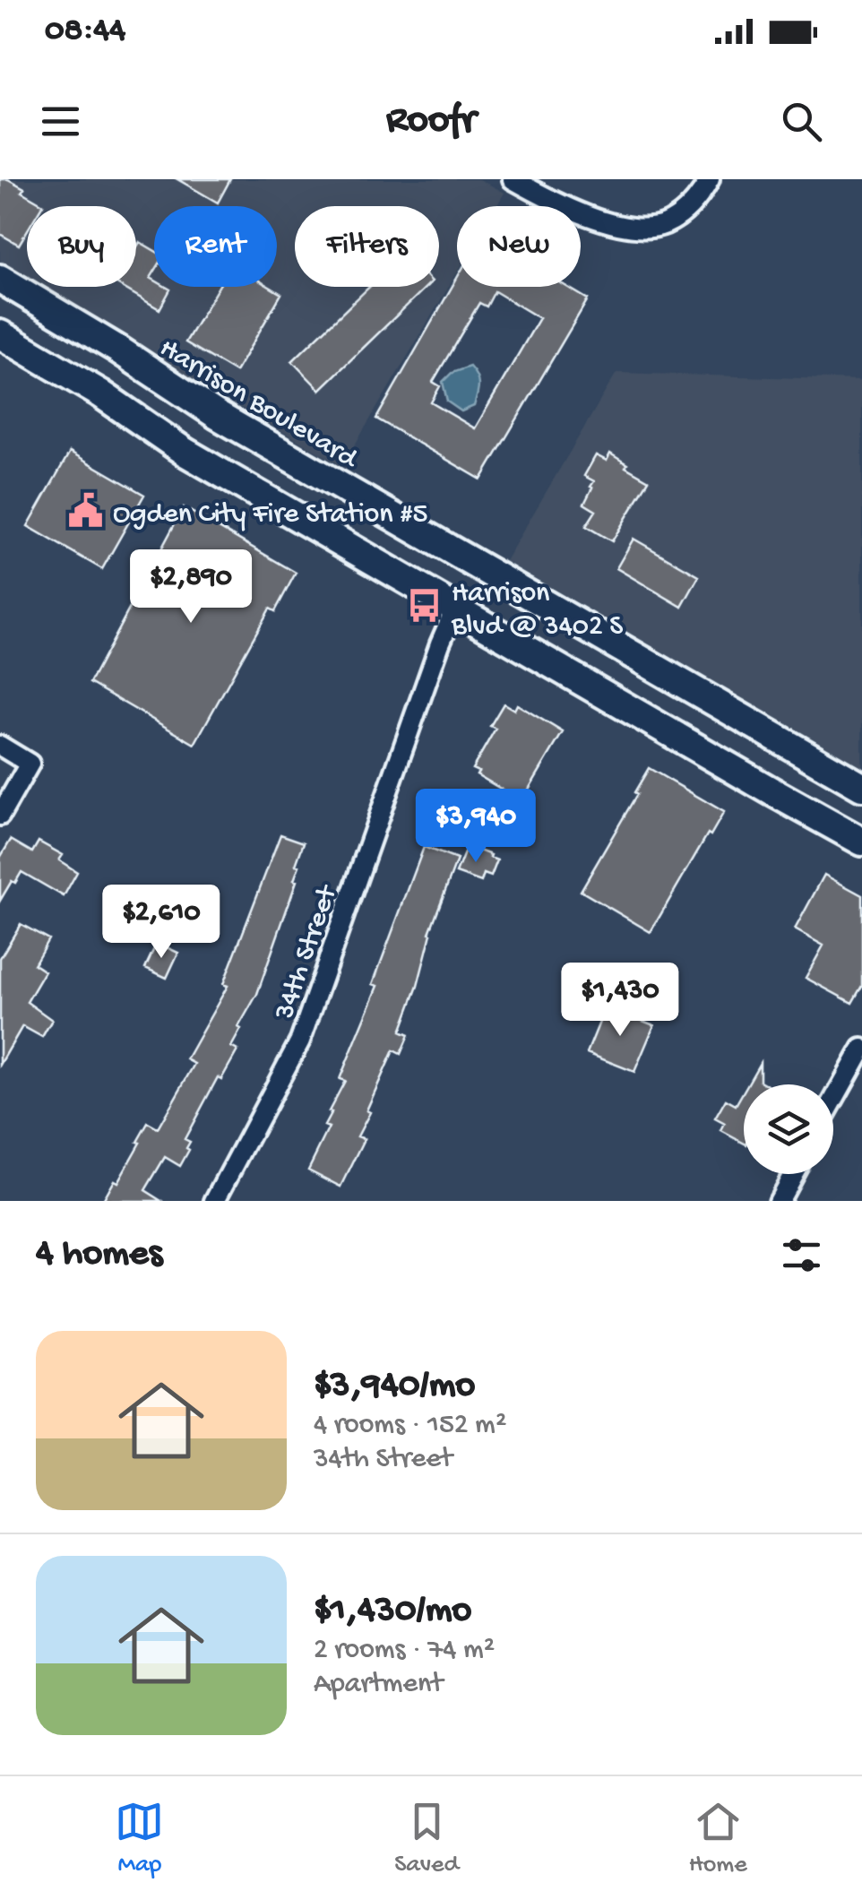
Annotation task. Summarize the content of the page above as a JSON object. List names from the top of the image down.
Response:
{
  "streets": {
    "main road": ["Harrison Boulevard"],
    "street": ["34th Street"]
  },
  "places": {
    "public building": ["Ogden City Fire Station #5"],
    "bus stop": ["Harrison Blvd @ 3402 S"]
  },
  "page": {
    "status": "08:44",
    "header": "Roofr",
    "chip": [
      "Buy",
      "Rent",
      "Filters",
      "New"
    ],
    "price": [
      "$2,890",
      "$3,940",
      "$2,610",
      "$1,430"
    ],
    "heading": "4 homes",
    "list": [
      {
        "name": "$3,940/mo",
        "note": "4 rooms · 152 m² · 34th Street"
      },
      {
        "name": "$1,430/mo",
        "note": "2 rooms · 74 m² · Apartment"
      }
    ],
    "tabs": ["Map", "Saved", "Home"]
  }
}
